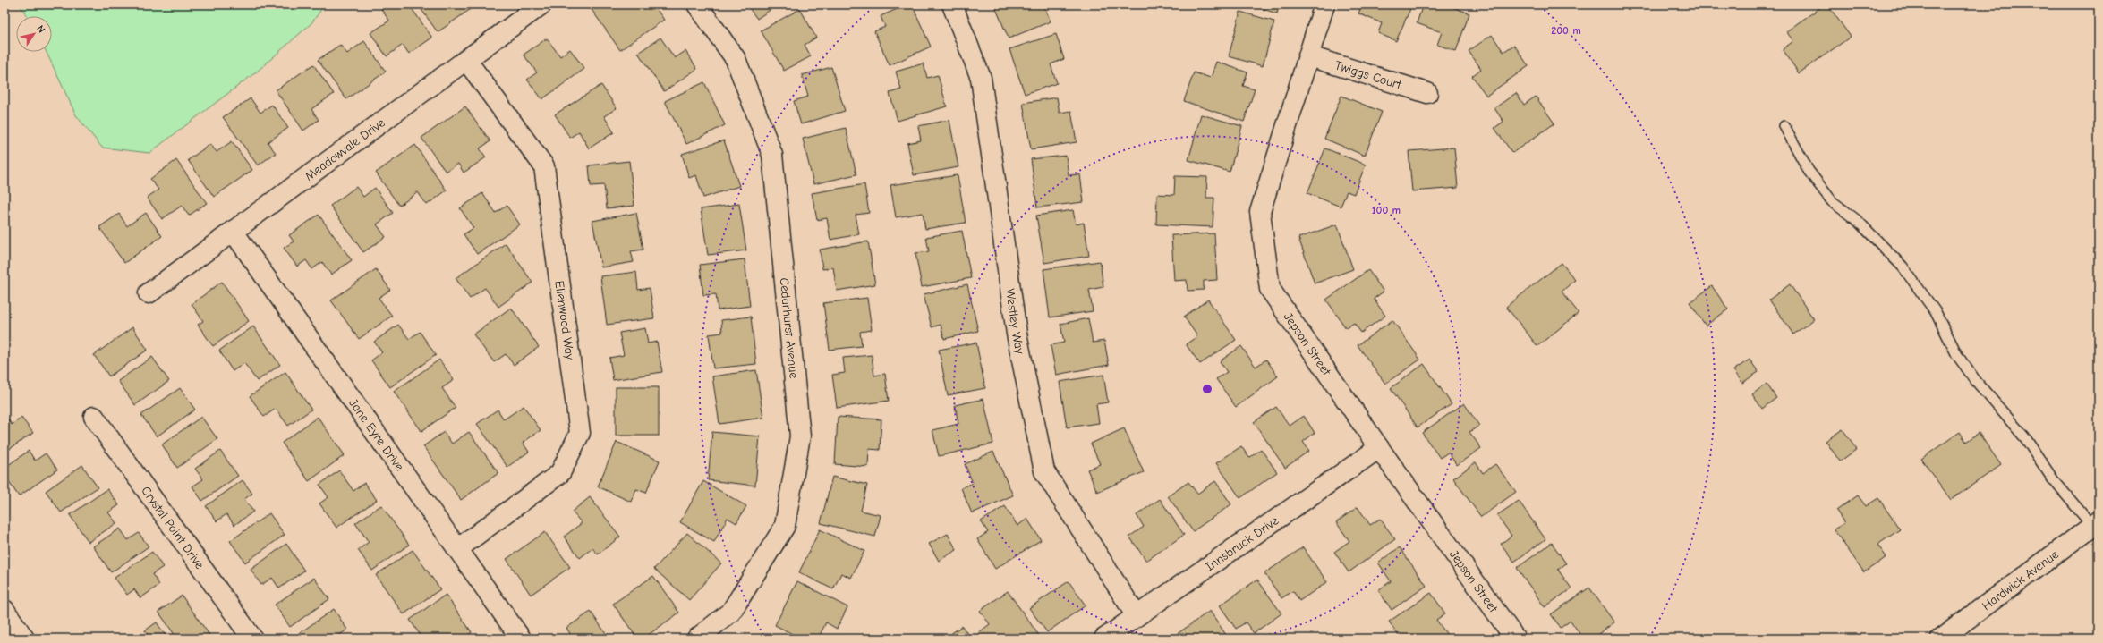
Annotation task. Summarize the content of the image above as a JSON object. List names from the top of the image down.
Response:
{
  "streets": {
    "street": [
      "Twiggs Court",
      "Meadowvale Drive",
      "Ellenwood Way",
      "Westley Way",
      "Cedarhurst Avenue",
      "Jepson Street",
      "Jane Eyre Drive",
      "Crystal Point Drive",
      "Innsbruck Drive",
      "Hardwick Avenue"
    ]
  },
  "crossings": [
    ["Twiggs Court", "Jepson Street"],
    ["Meadowvale Drive", "Ellenwood Way"],
    ["Meadowvale Drive", "Jane Eyre Drive"],
    ["Ellenwood Way", "Jane Eyre Drive"],
    ["Westley Way", "Innsbruck Drive"],
    ["Jepson Street", "Innsbruck Drive"]
  ],
  "north": "top right",
  "rings": ["200 m", "100 m"]
}
